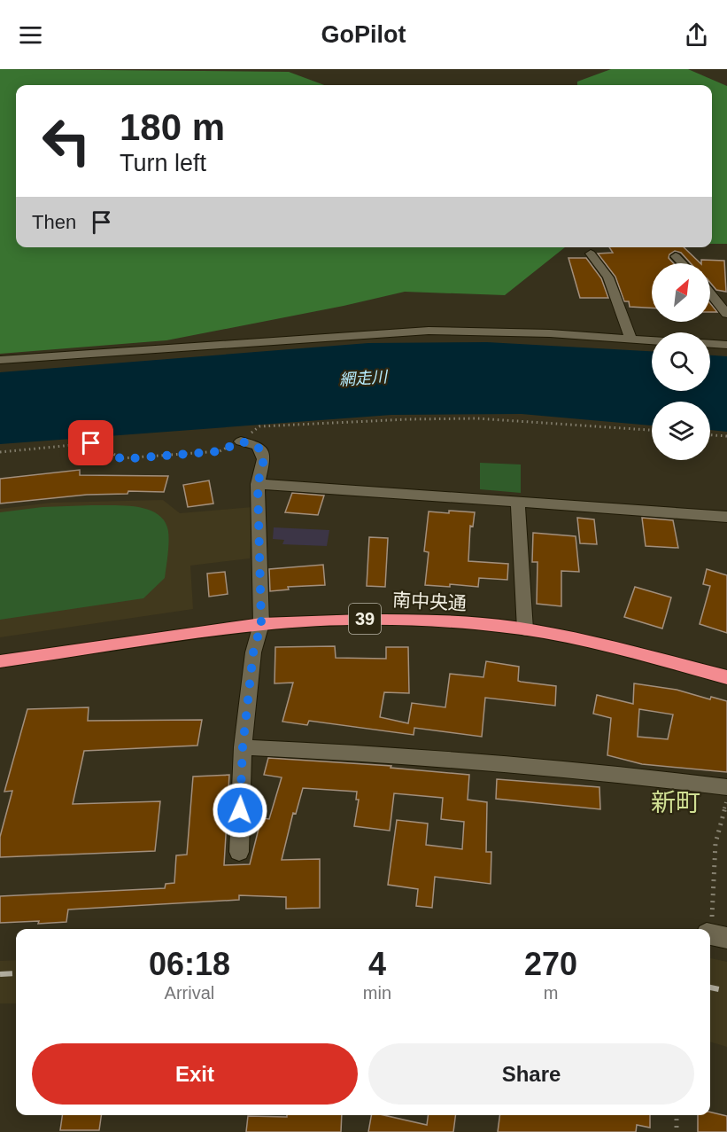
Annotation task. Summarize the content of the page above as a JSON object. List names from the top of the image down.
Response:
{
  "streets": {
    "highway": ["南中央通", "39"]
  },
  "districts": ["新町"],
  "water": ["網走川"],
  "north": "top right",
  "page": {
    "header": "GoPilot",
    "turn": ["180 m", "Turn left"],
    "then": "Then",
    "eta": [
      "06:18",
      "Arrival",
      "4",
      "min",
      "270",
      "m"
    ],
    "buttons": ["Exit", "Share"]
  }
}
